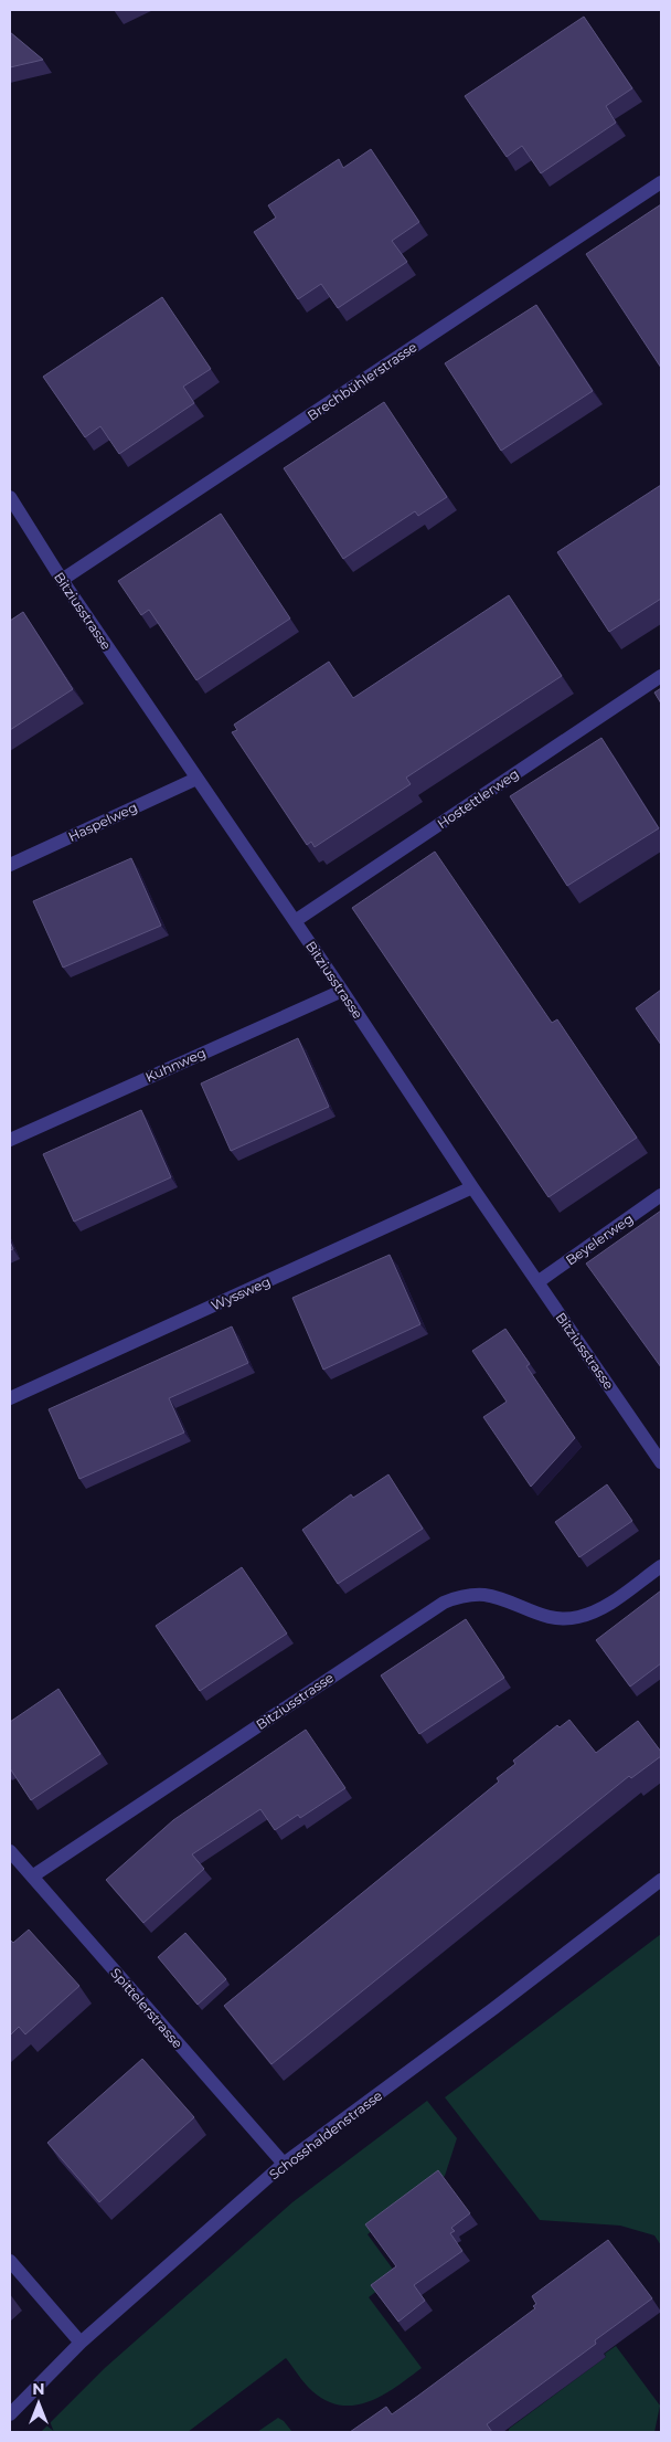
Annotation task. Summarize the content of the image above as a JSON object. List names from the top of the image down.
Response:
{
  "streets": {
    "street": [
      "Brechbühlerstrasse",
      "Bitziusstrasse",
      "Hostettlerweg",
      "Haspelweg",
      "Kuhnweg",
      "Beyelerweg",
      "Wyssweg",
      "Spittelerstrasse",
      "Schosshaldenstrasse"
    ]
  },
  "crossings": [
    ["Brechbühlerstrasse", "Bitziusstrasse"],
    ["Bitziusstrasse", "Hostettlerweg"],
    ["Bitziusstrasse", "Haspelweg"],
    ["Bitziusstrasse", "Kuhnweg"],
    ["Bitziusstrasse", "Beyelerweg"],
    ["Bitziusstrasse", "Wyssweg"],
    ["Bitziusstrasse", "Spittelerstrasse"],
    ["Spittelerstrasse", "Schosshaldenstrasse"]
  ],
  "north": "top"
}
